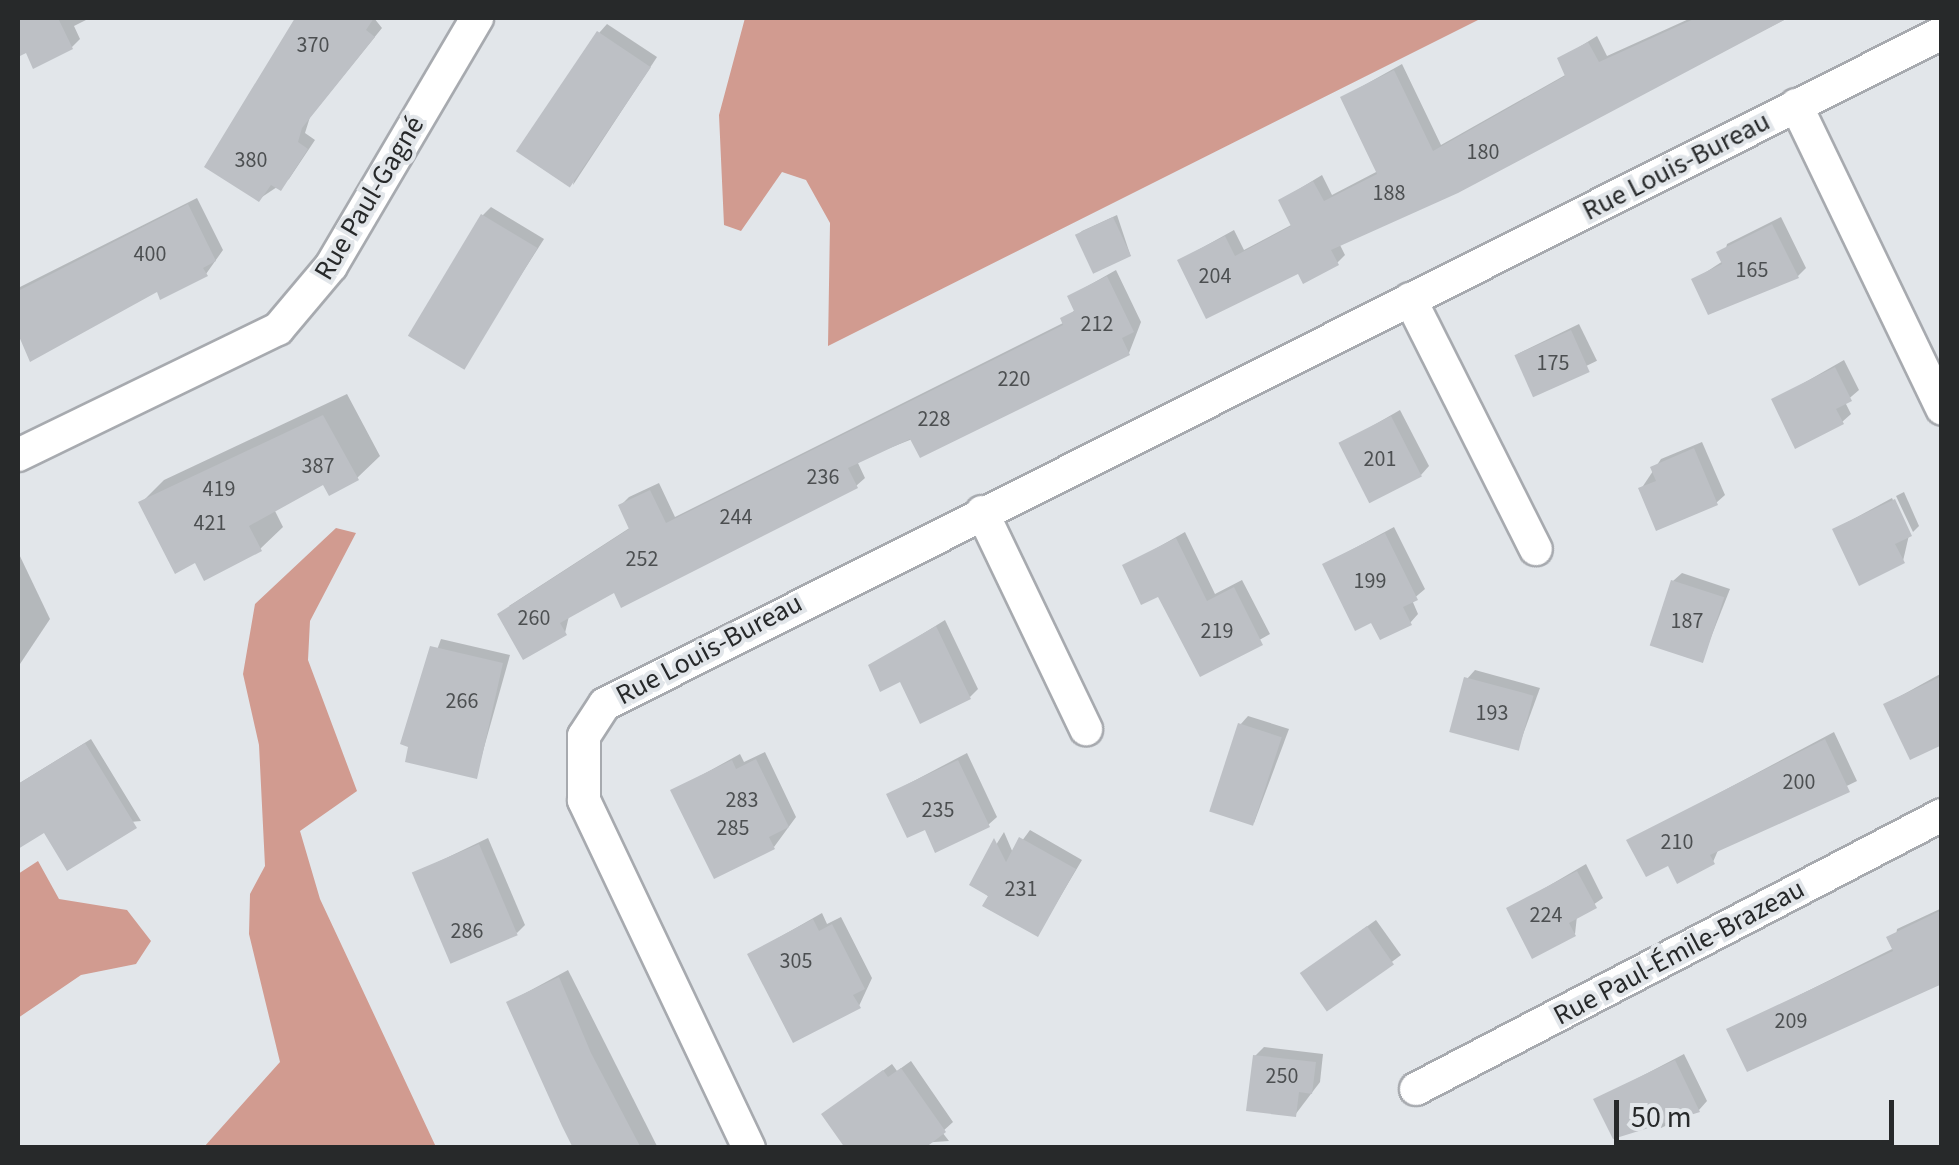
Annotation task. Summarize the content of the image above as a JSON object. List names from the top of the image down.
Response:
{
  "streets": {
    "street": ["Rue Louis-Bureau", "Rue Paul-Gagné", "Rue Paul-Émile-Brazeau"]
  },
  "house_numbers": [
    "370",
    "180",
    "380",
    "188",
    "400",
    "165",
    "204",
    "212",
    "175",
    "220",
    "228",
    "201",
    "387",
    "236",
    "419",
    "244",
    "421",
    "252",
    "199",
    "260",
    "187",
    "219",
    "266",
    "193",
    "200",
    "283",
    "235",
    "285",
    "210",
    "231",
    "224",
    "286",
    "305",
    "209",
    "250"
  ],
  "scale_bar": "50 m"
}
